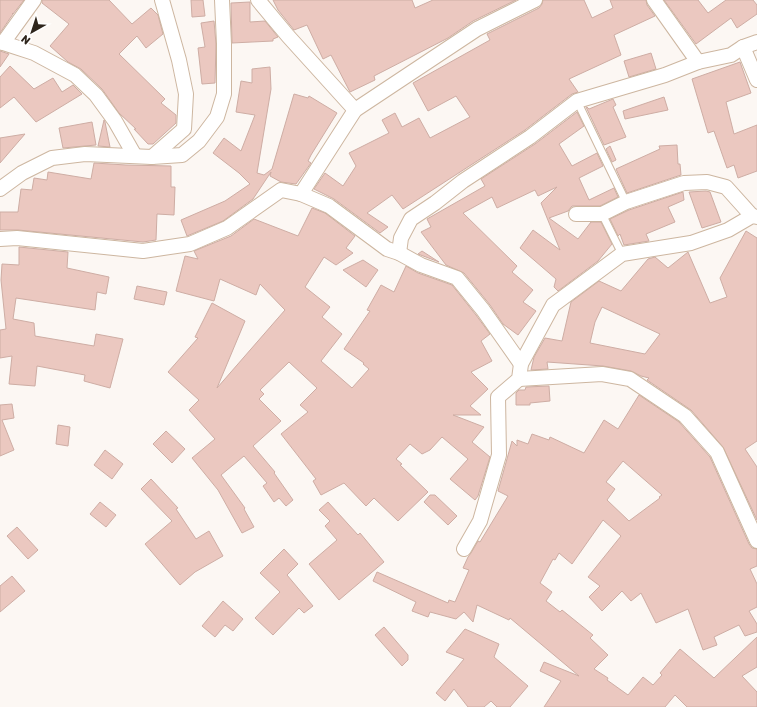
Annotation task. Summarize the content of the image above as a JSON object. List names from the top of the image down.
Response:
{
  "north": "bottom left"
}
